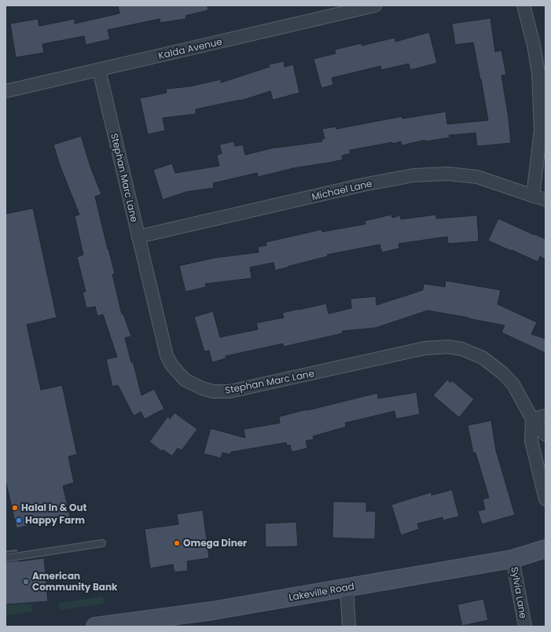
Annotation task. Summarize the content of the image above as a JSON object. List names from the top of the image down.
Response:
{
  "streets": {
    "main road": ["Lakeville Road"],
    "street": [
      "Kalda Avenue",
      "Stephan Marc Lane",
      "Michael Lane",
      "Sylvia Lane"
    ]
  },
  "crossings": [
    ["Kalda Avenue", "Stephan Marc Lane"],
    ["Stephan Marc Lane", "Michael Lane"],
    ["Lakeville Road", "Sylvia Lane"]
  ],
  "places": [
    "Halal In & Out",
    "Happy Farm",
    "Omega Diner",
    "American Community Bank"
  ]
}
